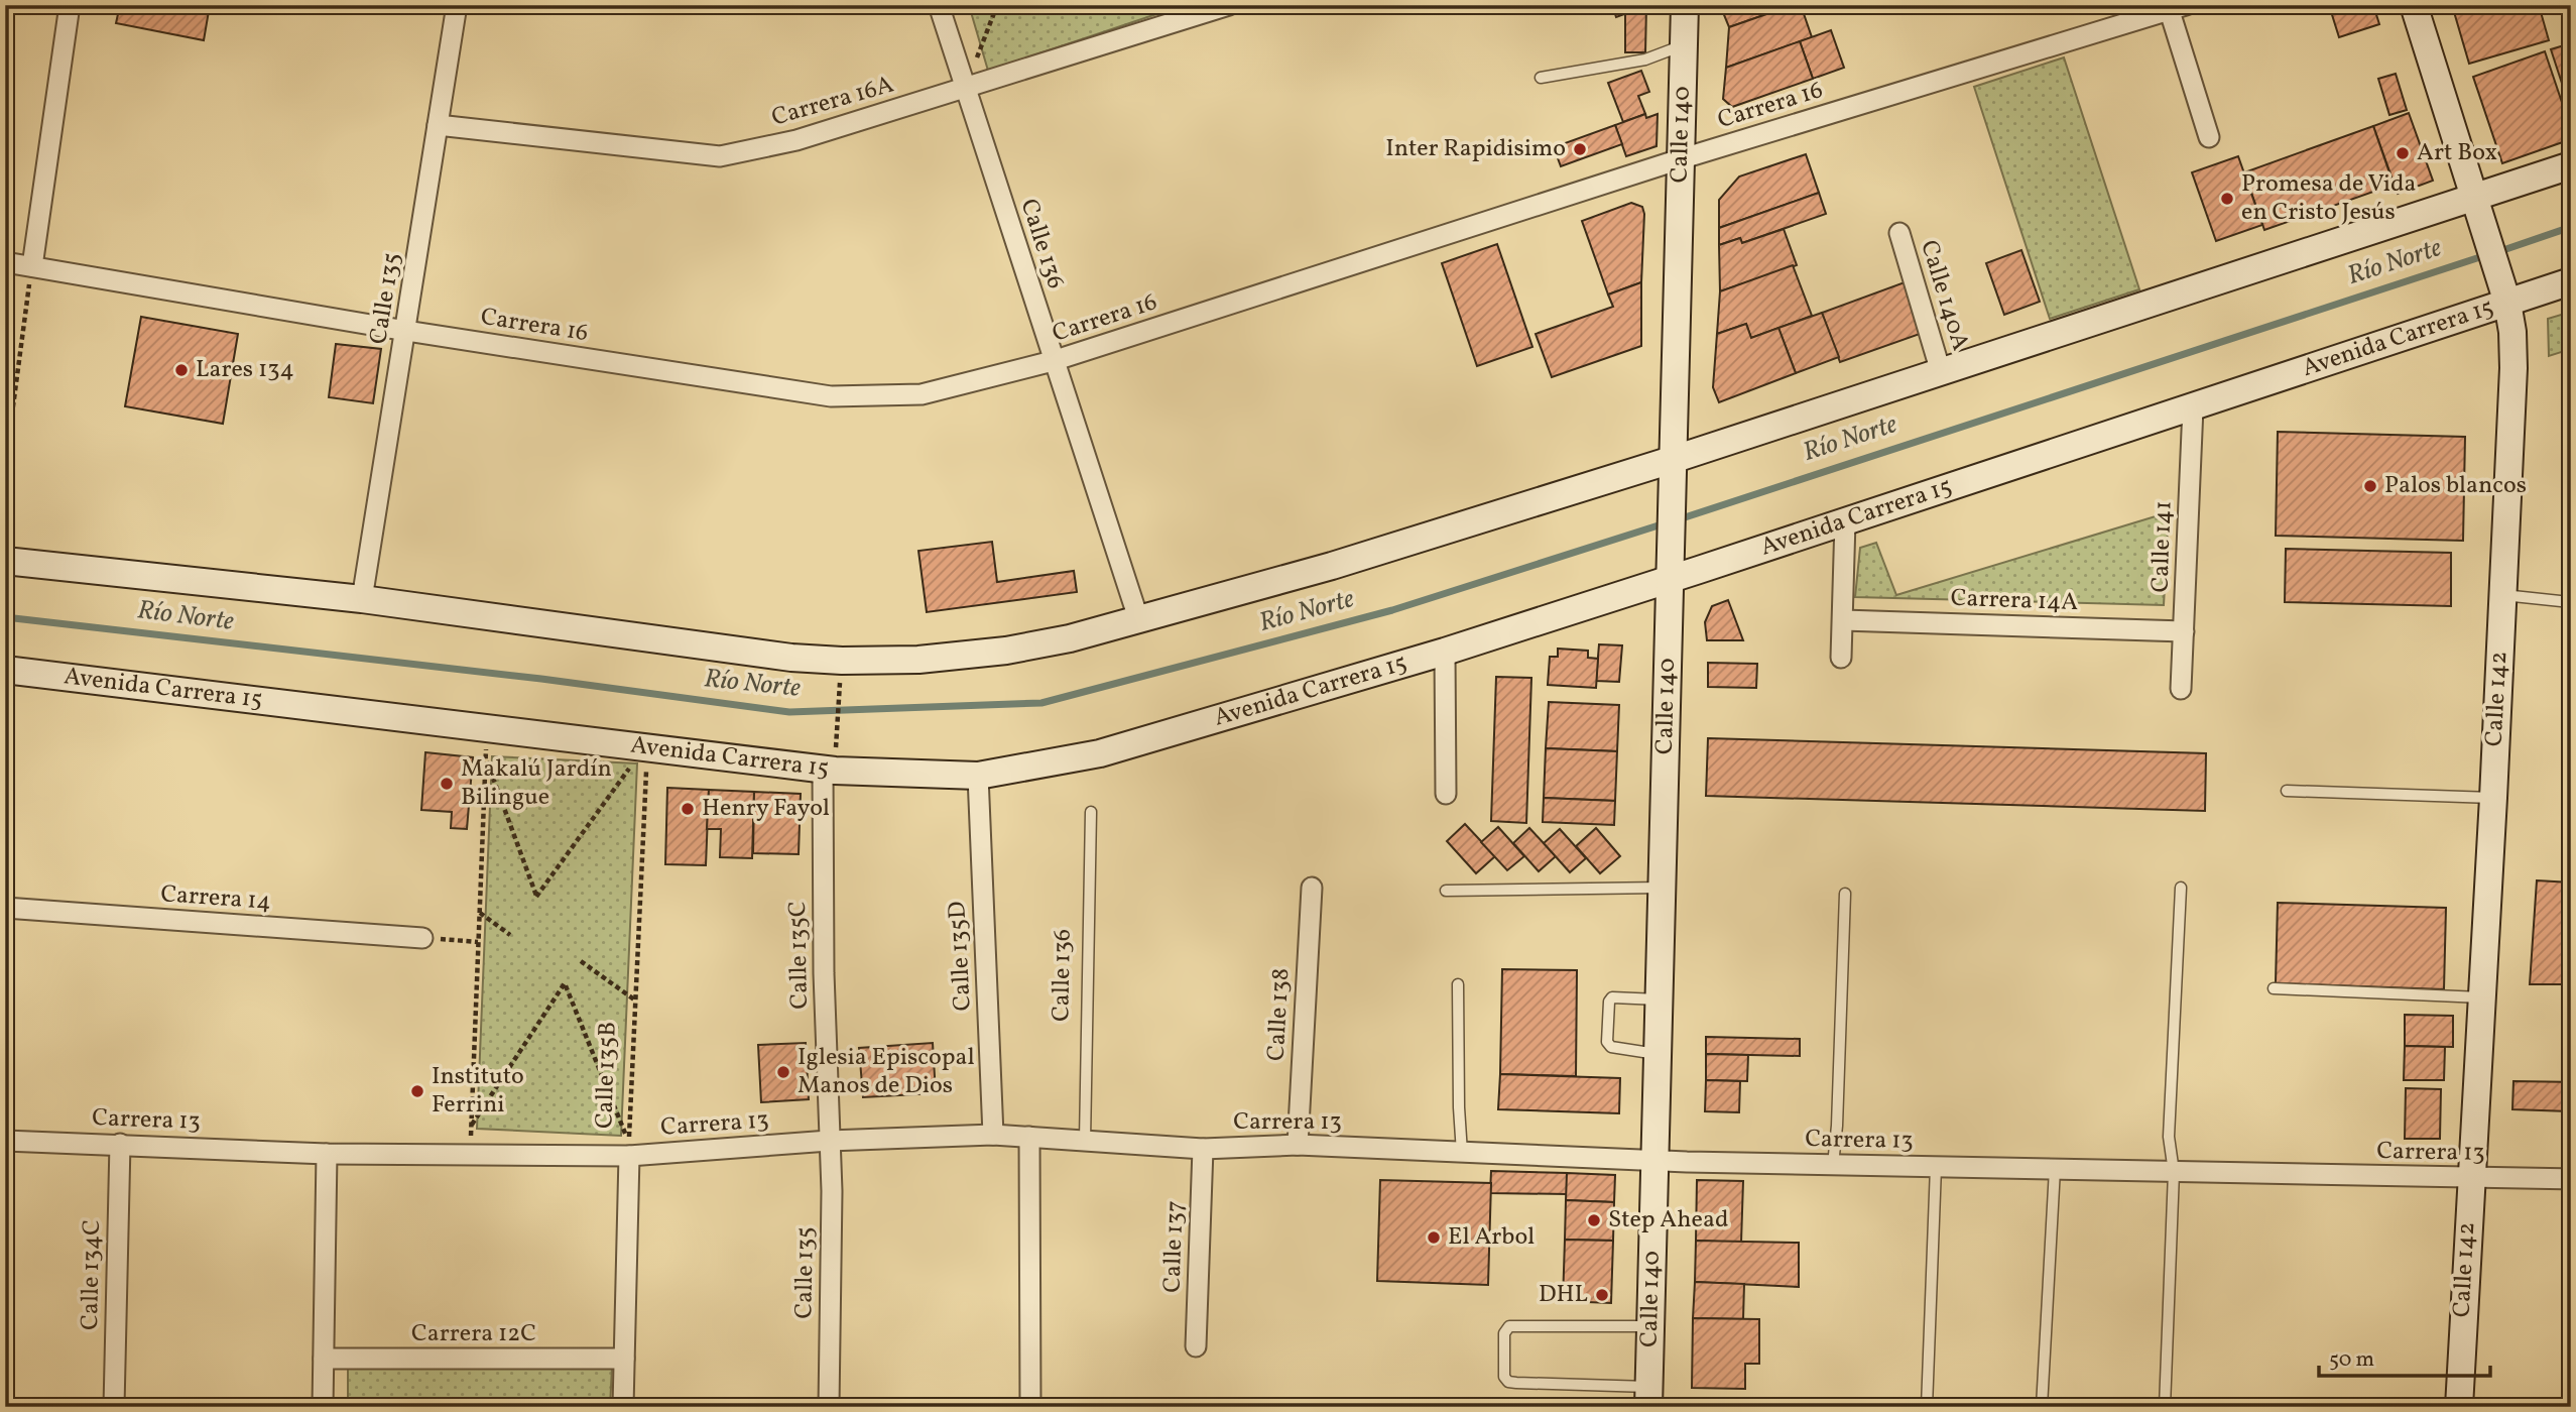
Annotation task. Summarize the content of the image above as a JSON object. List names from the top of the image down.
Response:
{
  "streets": {
    "main road": ["Calle 140", "Avenida Carrera 15", "Calle 142"],
    "street": [
      "Carrera 16A",
      "Carrera 16",
      "Calle 136",
      "Calle 140A",
      "Calle 135",
      "Calle 141",
      "Carrera 14A",
      "Carrera 14",
      "Calle 135C",
      "Calle 135D",
      "Calle 138",
      "Calle 135B",
      "Carrera 13",
      "Calle 137",
      "Calle 134C",
      "Carrera 12C"
    ]
  },
  "crossings": [
    ["Carrera 16A", "Calle 136"],
    ["Carrera 16A", "Calle 135"],
    ["Carrera 16", "Calle 140"],
    ["Carrera 16", "Calle 136"],
    ["Carrera 16", "Calle 135"],
    ["Calle 140", "Avenida Carrera 15"],
    ["Calle 140", "Carrera 13"],
    ["Calle 136", "Carrera 13"],
    ["Calle 135", "Calle 135C"],
    ["Calle 135", "Carrera 13"],
    ["Avenida Carrera 15", "Calle 141"],
    ["Avenida Carrera 15", "Calle 142"],
    ["Avenida Carrera 15", "Calle 135C"],
    ["Avenida Carrera 15", "Calle 135D"],
    ["Avenida Carrera 15", "Calle 135B"],
    ["Calle 141", "Carrera 14A"],
    ["Calle 142", "Carrera 13"],
    ["Calle 135C", "Carrera 13"],
    ["Calle 135D", "Carrera 13"],
    ["Calle 138", "Carrera 13"],
    ["Calle 135B", "Carrera 13"],
    ["Calle 135B", "Carrera 12C"],
    ["Carrera 13", "Calle 137"],
    ["Carrera 13", "Calle 134C"]
  ],
  "water": ["Río Norte"],
  "places": [
    "Inter Rapidisimo",
    "Art Box",
    "Promesa de Vida en Cristo Jesús",
    "Lares 134",
    "Palos blancos",
    "Makalú Jardín Bilingue",
    "Henry Fayol",
    "Iglesia Episcopal Manos de Dios",
    "Instituto Ferrini",
    "Step Ahead",
    "El Arbol",
    "DHL"
  ],
  "scale_bar": "50 m"
}
